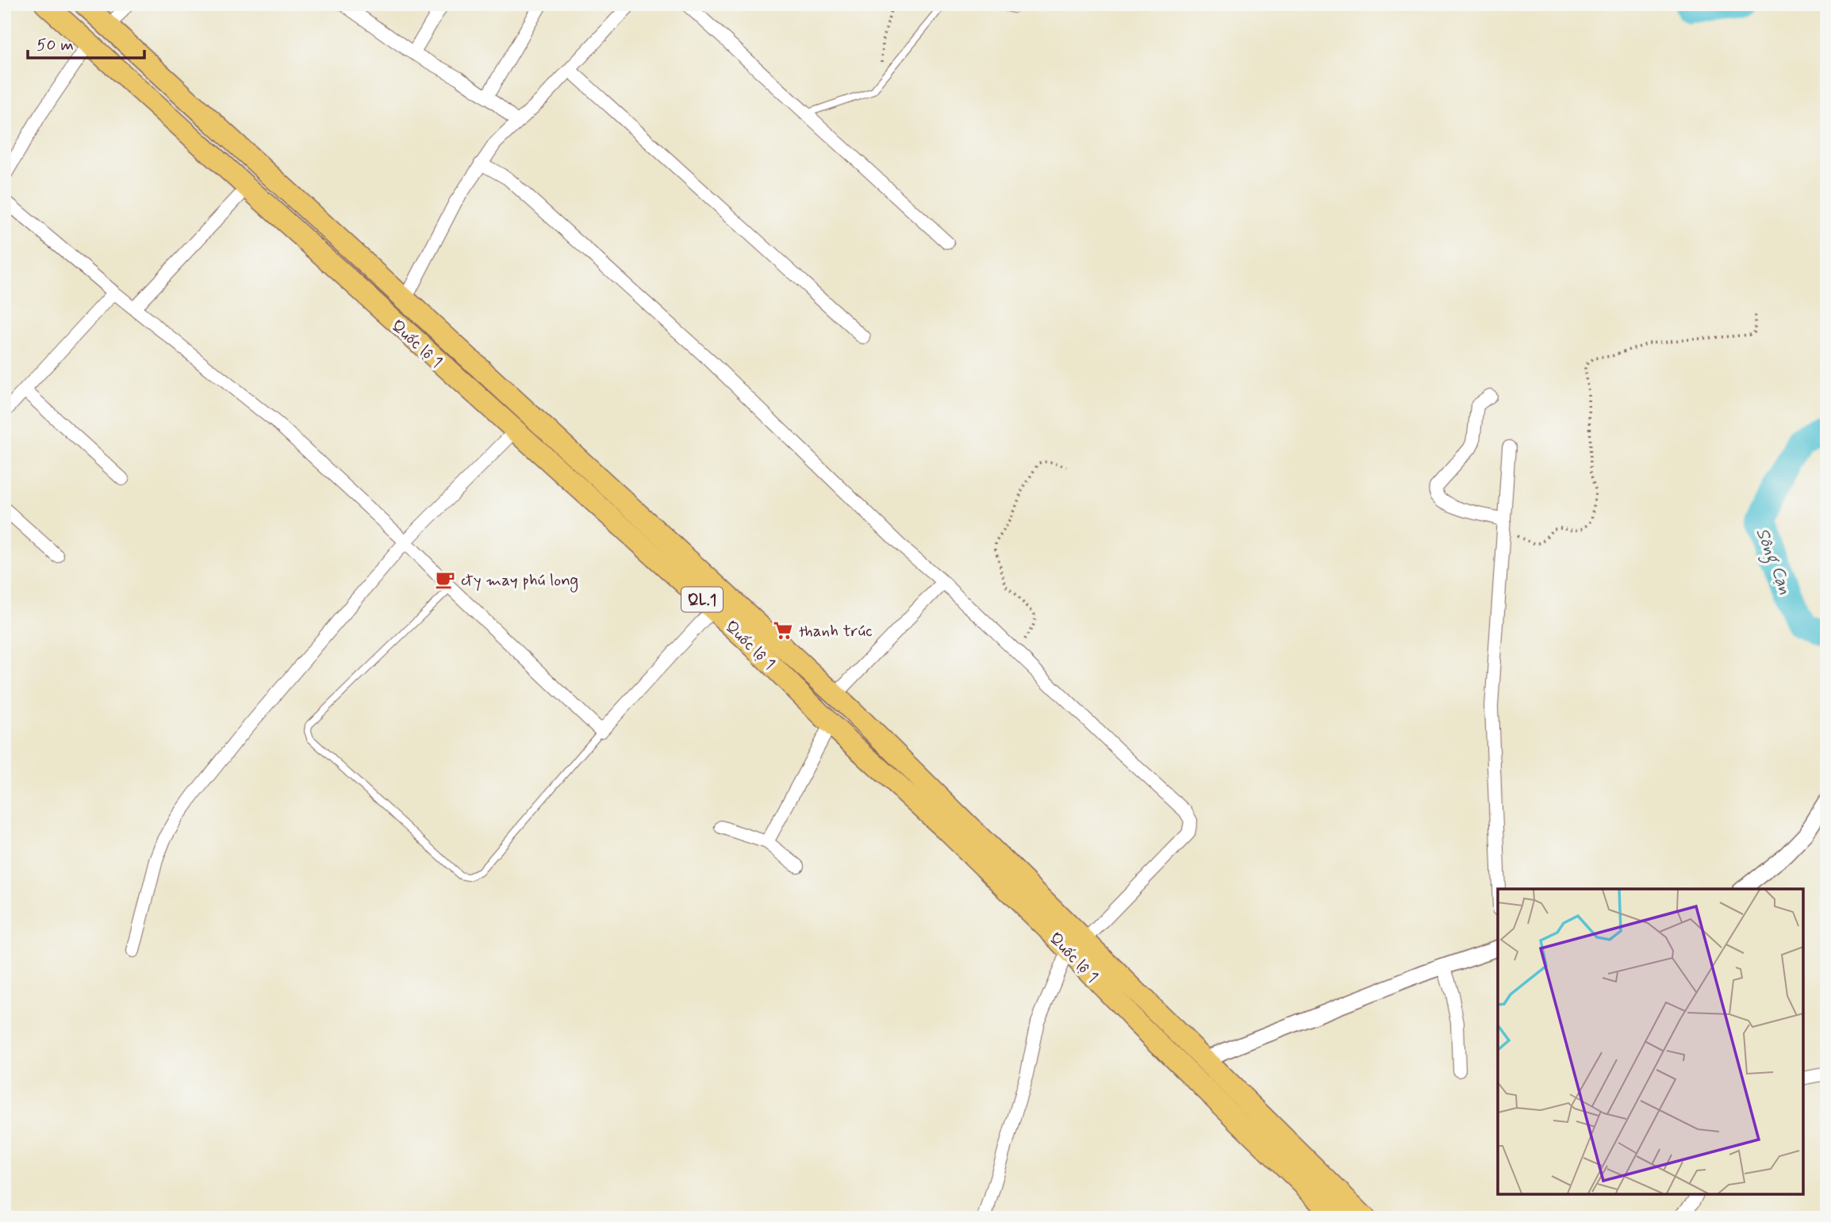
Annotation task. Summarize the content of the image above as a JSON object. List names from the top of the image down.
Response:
{
  "streets": {
    "highway": ["Quốc lộ 1", "QL.1"]
  },
  "water": ["Sông Cạn"],
  "places": {
    "cafe": ["cty may phú long"],
    "supermarket": ["thanh trúc"]
  },
  "scale_bar": "50 m"
}
